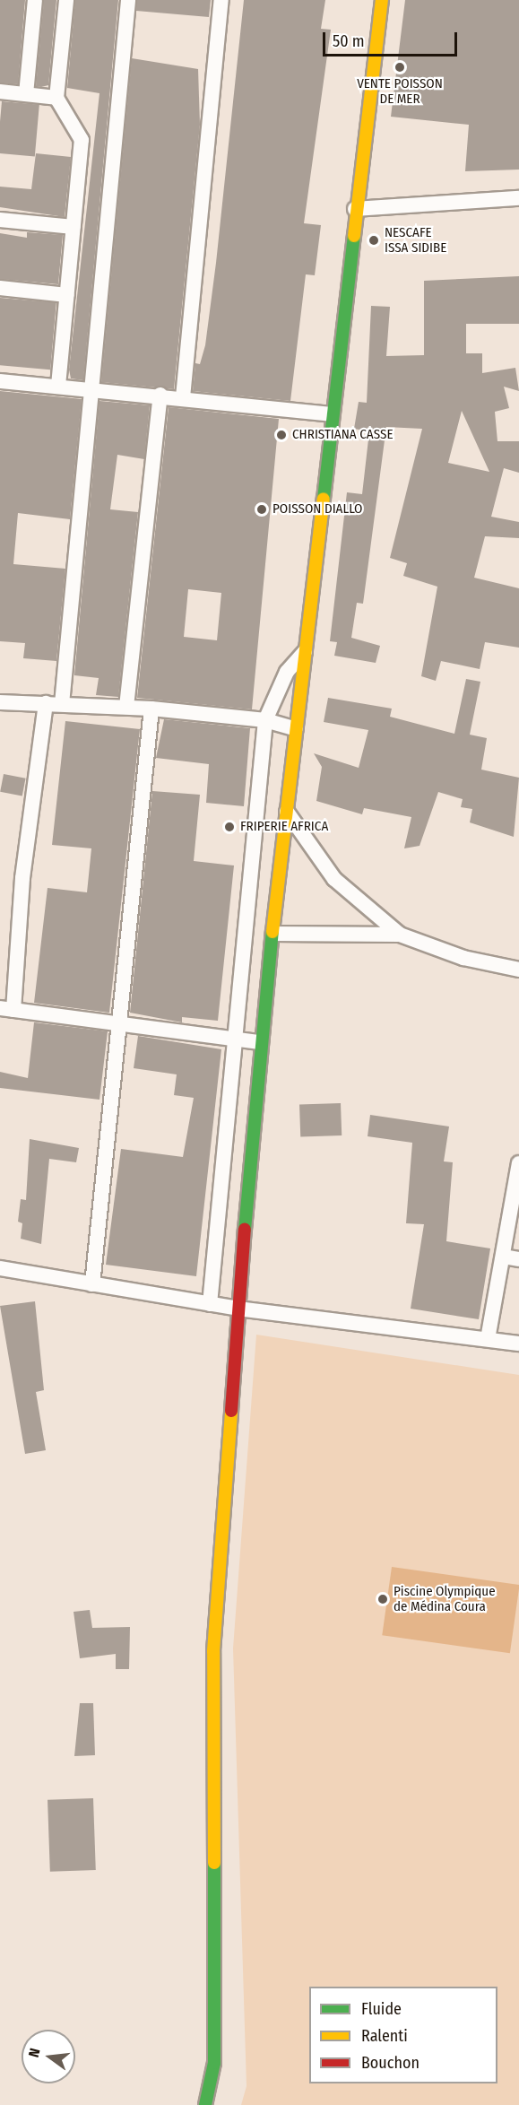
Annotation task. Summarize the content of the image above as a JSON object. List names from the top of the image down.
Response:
{
  "places": [
    "VENTE POISSON DE MER",
    "NESCAFE ISSA SIDIBE",
    "CHRISTIANA CASSE",
    "POISSON DIALLO",
    "FRIPERIE AFRICA",
    "Piscine Olympique de Médina Coura"
  ],
  "legend": ["Fluide", "Ralenti", "Bouchon"],
  "scale_bar": "50 m",
  "north": "left"
}
